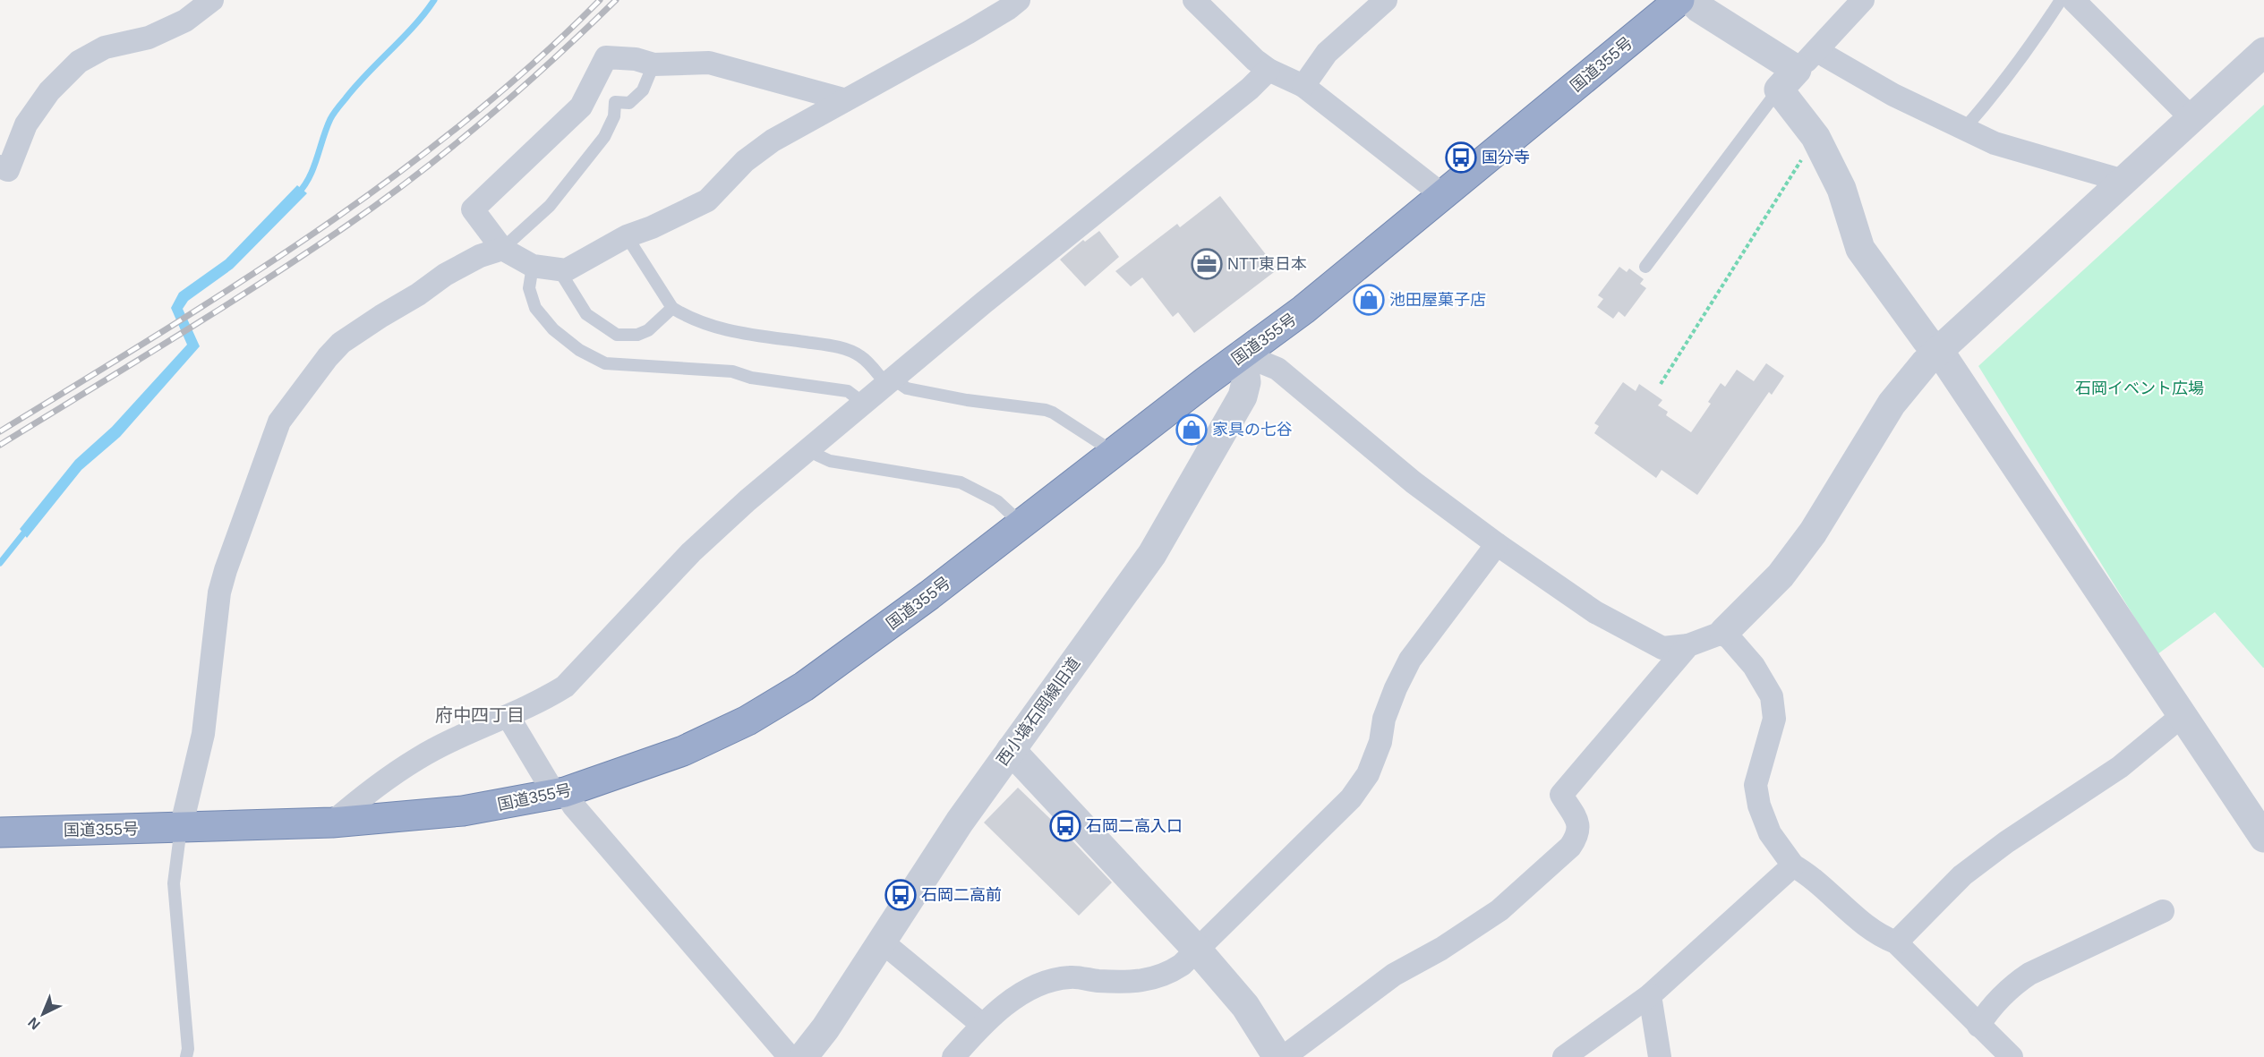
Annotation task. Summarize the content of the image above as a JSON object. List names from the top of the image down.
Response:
{
  "streets": {
    "highway": ["国道355号"],
    "street": ["西小塙石岡線旧道"]
  },
  "crossings": [
    ["国道355号", "西小塙石岡線旧道"]
  ],
  "districts": ["府中四丁目"],
  "parks": ["石岡イベント広場"],
  "places": {
    "bus stop": ["国分寺", "石岡二高入口", "石岡二高前"],
    "office": ["NTT東日本"],
    "shop": ["池田屋菓子店", "家具の七谷"]
  },
  "north": "bottom left"
}
